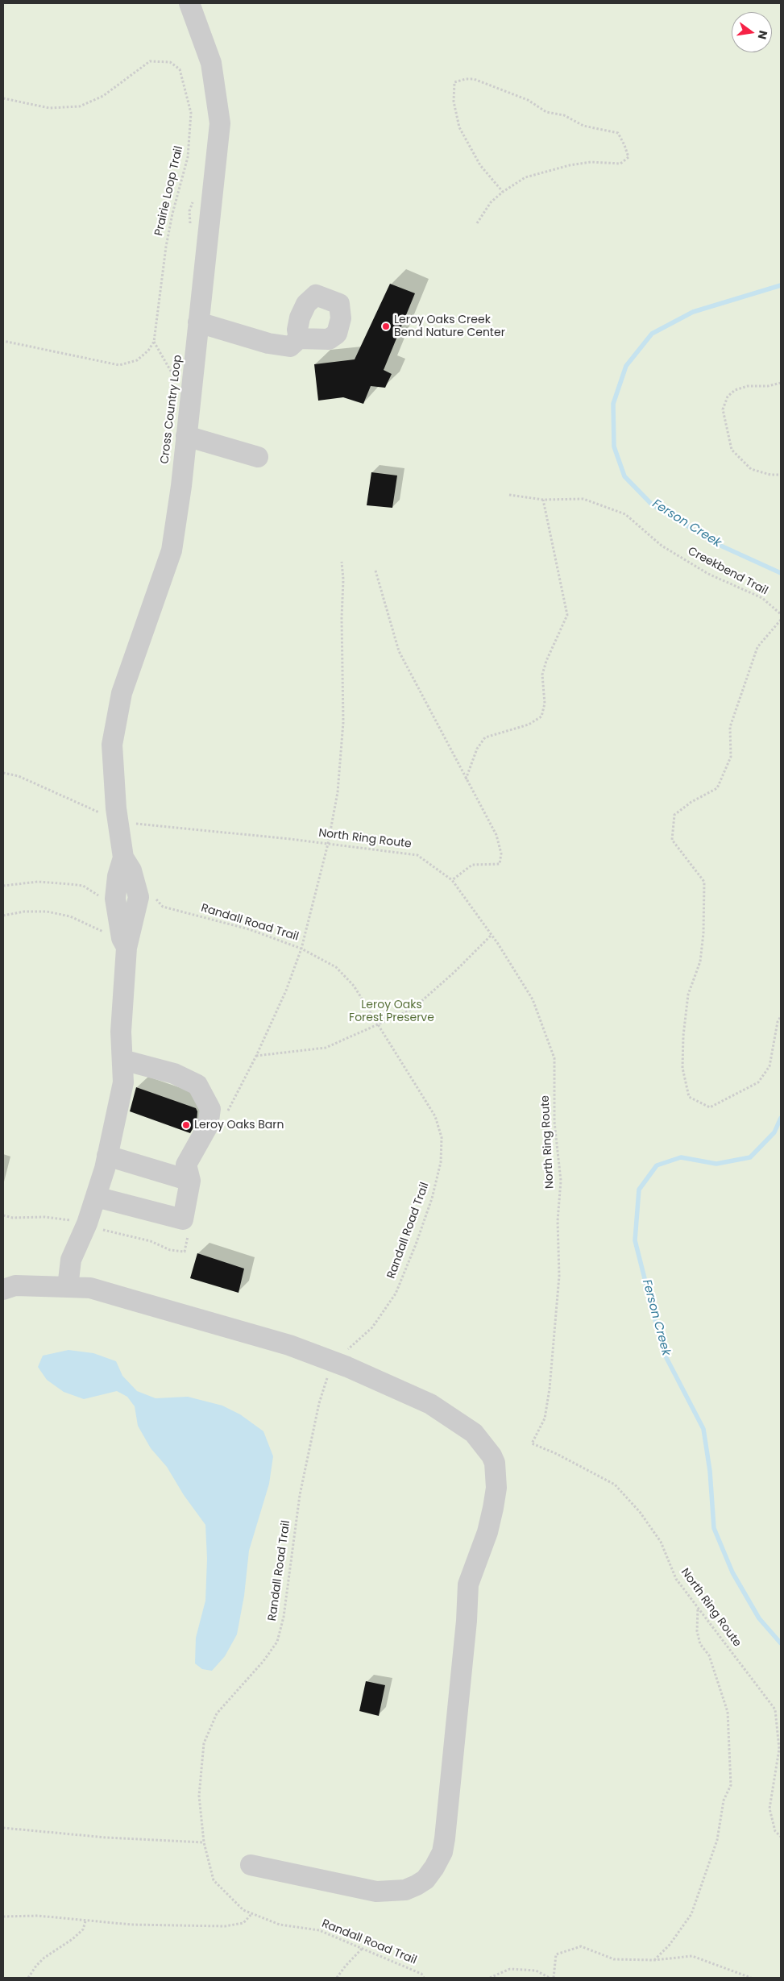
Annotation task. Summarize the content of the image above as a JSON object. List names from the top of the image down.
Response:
{
  "streets": {
    "path": [
      "Prairie Loop Trail",
      "Creekbend Trail",
      "North Ring Route",
      "Randall Road Trail"
    ]
  },
  "water": ["Ferson Creek"],
  "parks": ["Leroy Oaks Forest Preserve"],
  "places": ["Leroy Oaks Creek Bend Nature Center", "Leroy Oaks Barn"],
  "north": "right"
}
